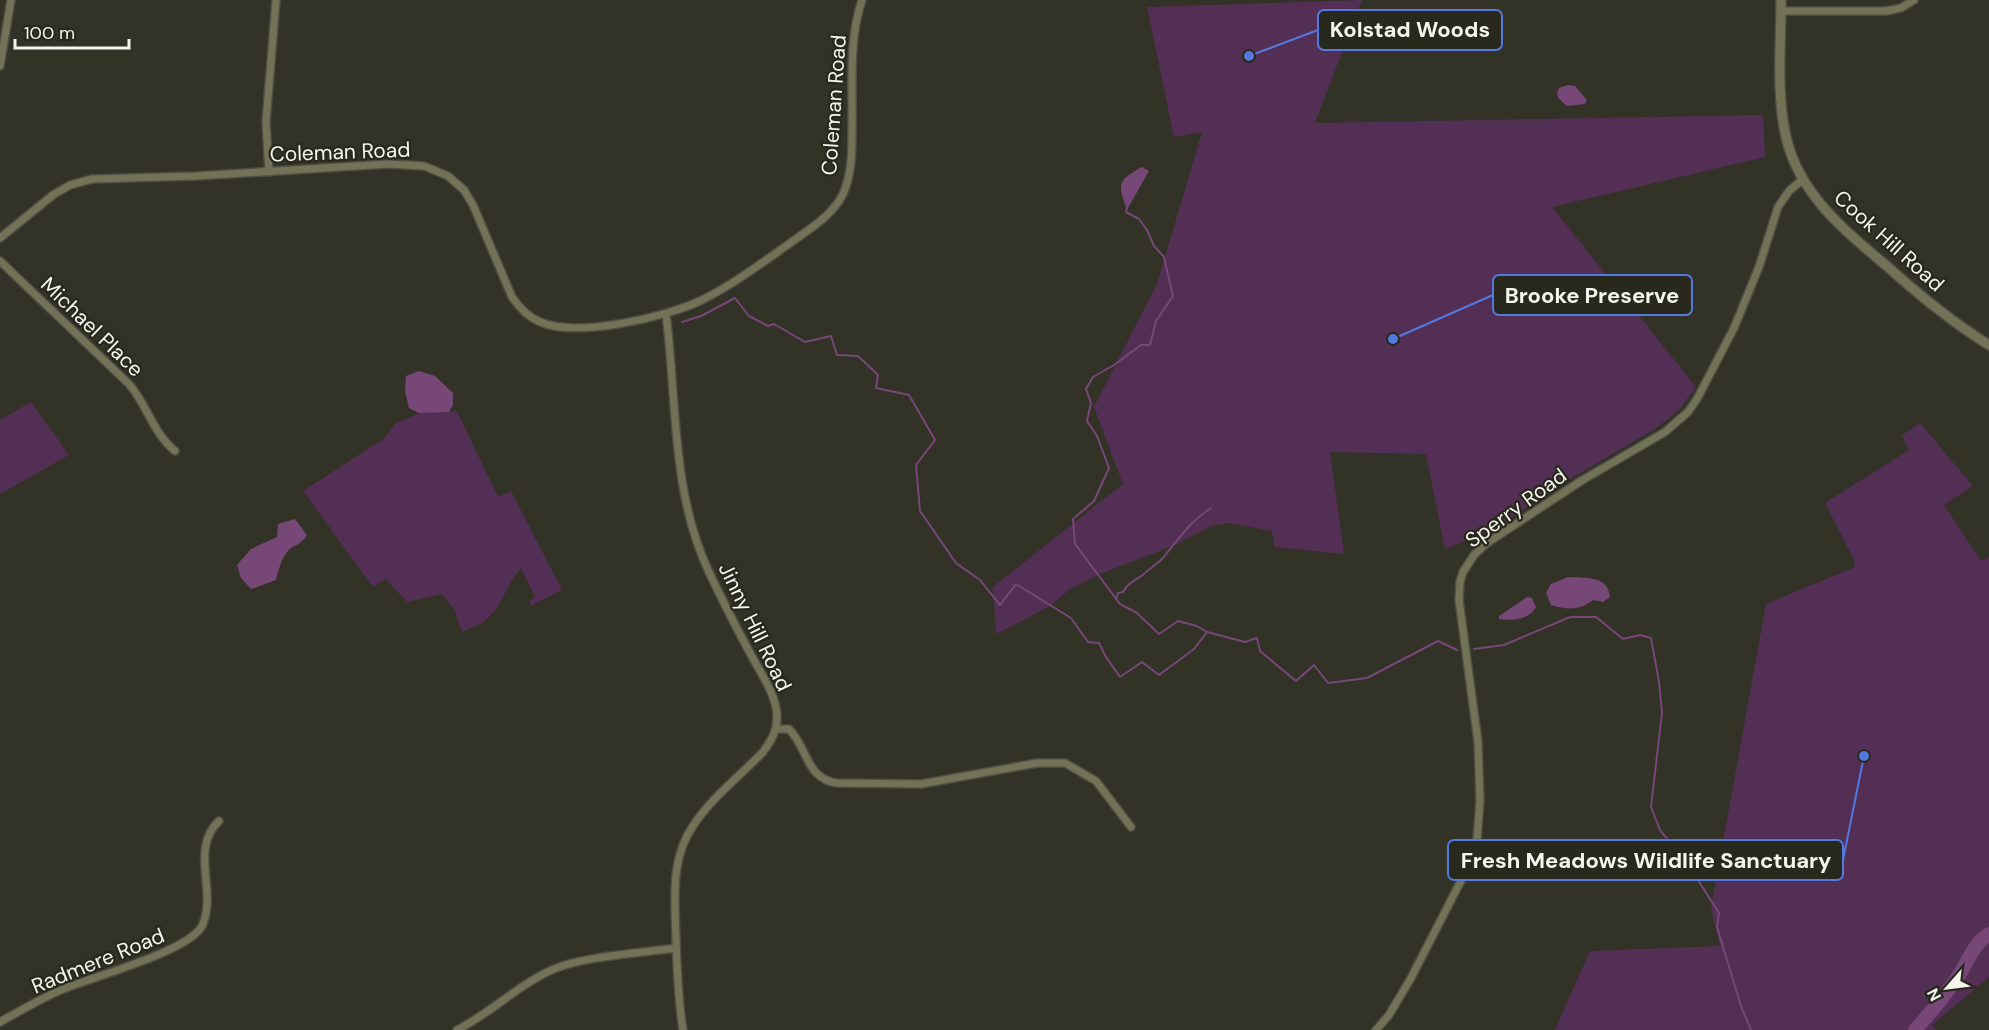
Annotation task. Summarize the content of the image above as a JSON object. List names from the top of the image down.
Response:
{
  "streets": {
    "street": [
      "Coleman Road",
      "Cook Hill Road",
      "Michael Place",
      "Sperry Road",
      "Jinny Hill Road",
      "Radmere Road"
    ]
  },
  "crossings": [
    ["Coleman Road", "Jinny Hill Road"],
    ["Cook Hill Road", "Sperry Road"]
  ],
  "places": ["Kolstad Woods", "Brooke Preserve", "Fresh Meadows Wildlife Sanctuary"],
  "scale_bar": "100 m",
  "north": "bottom left"
}
